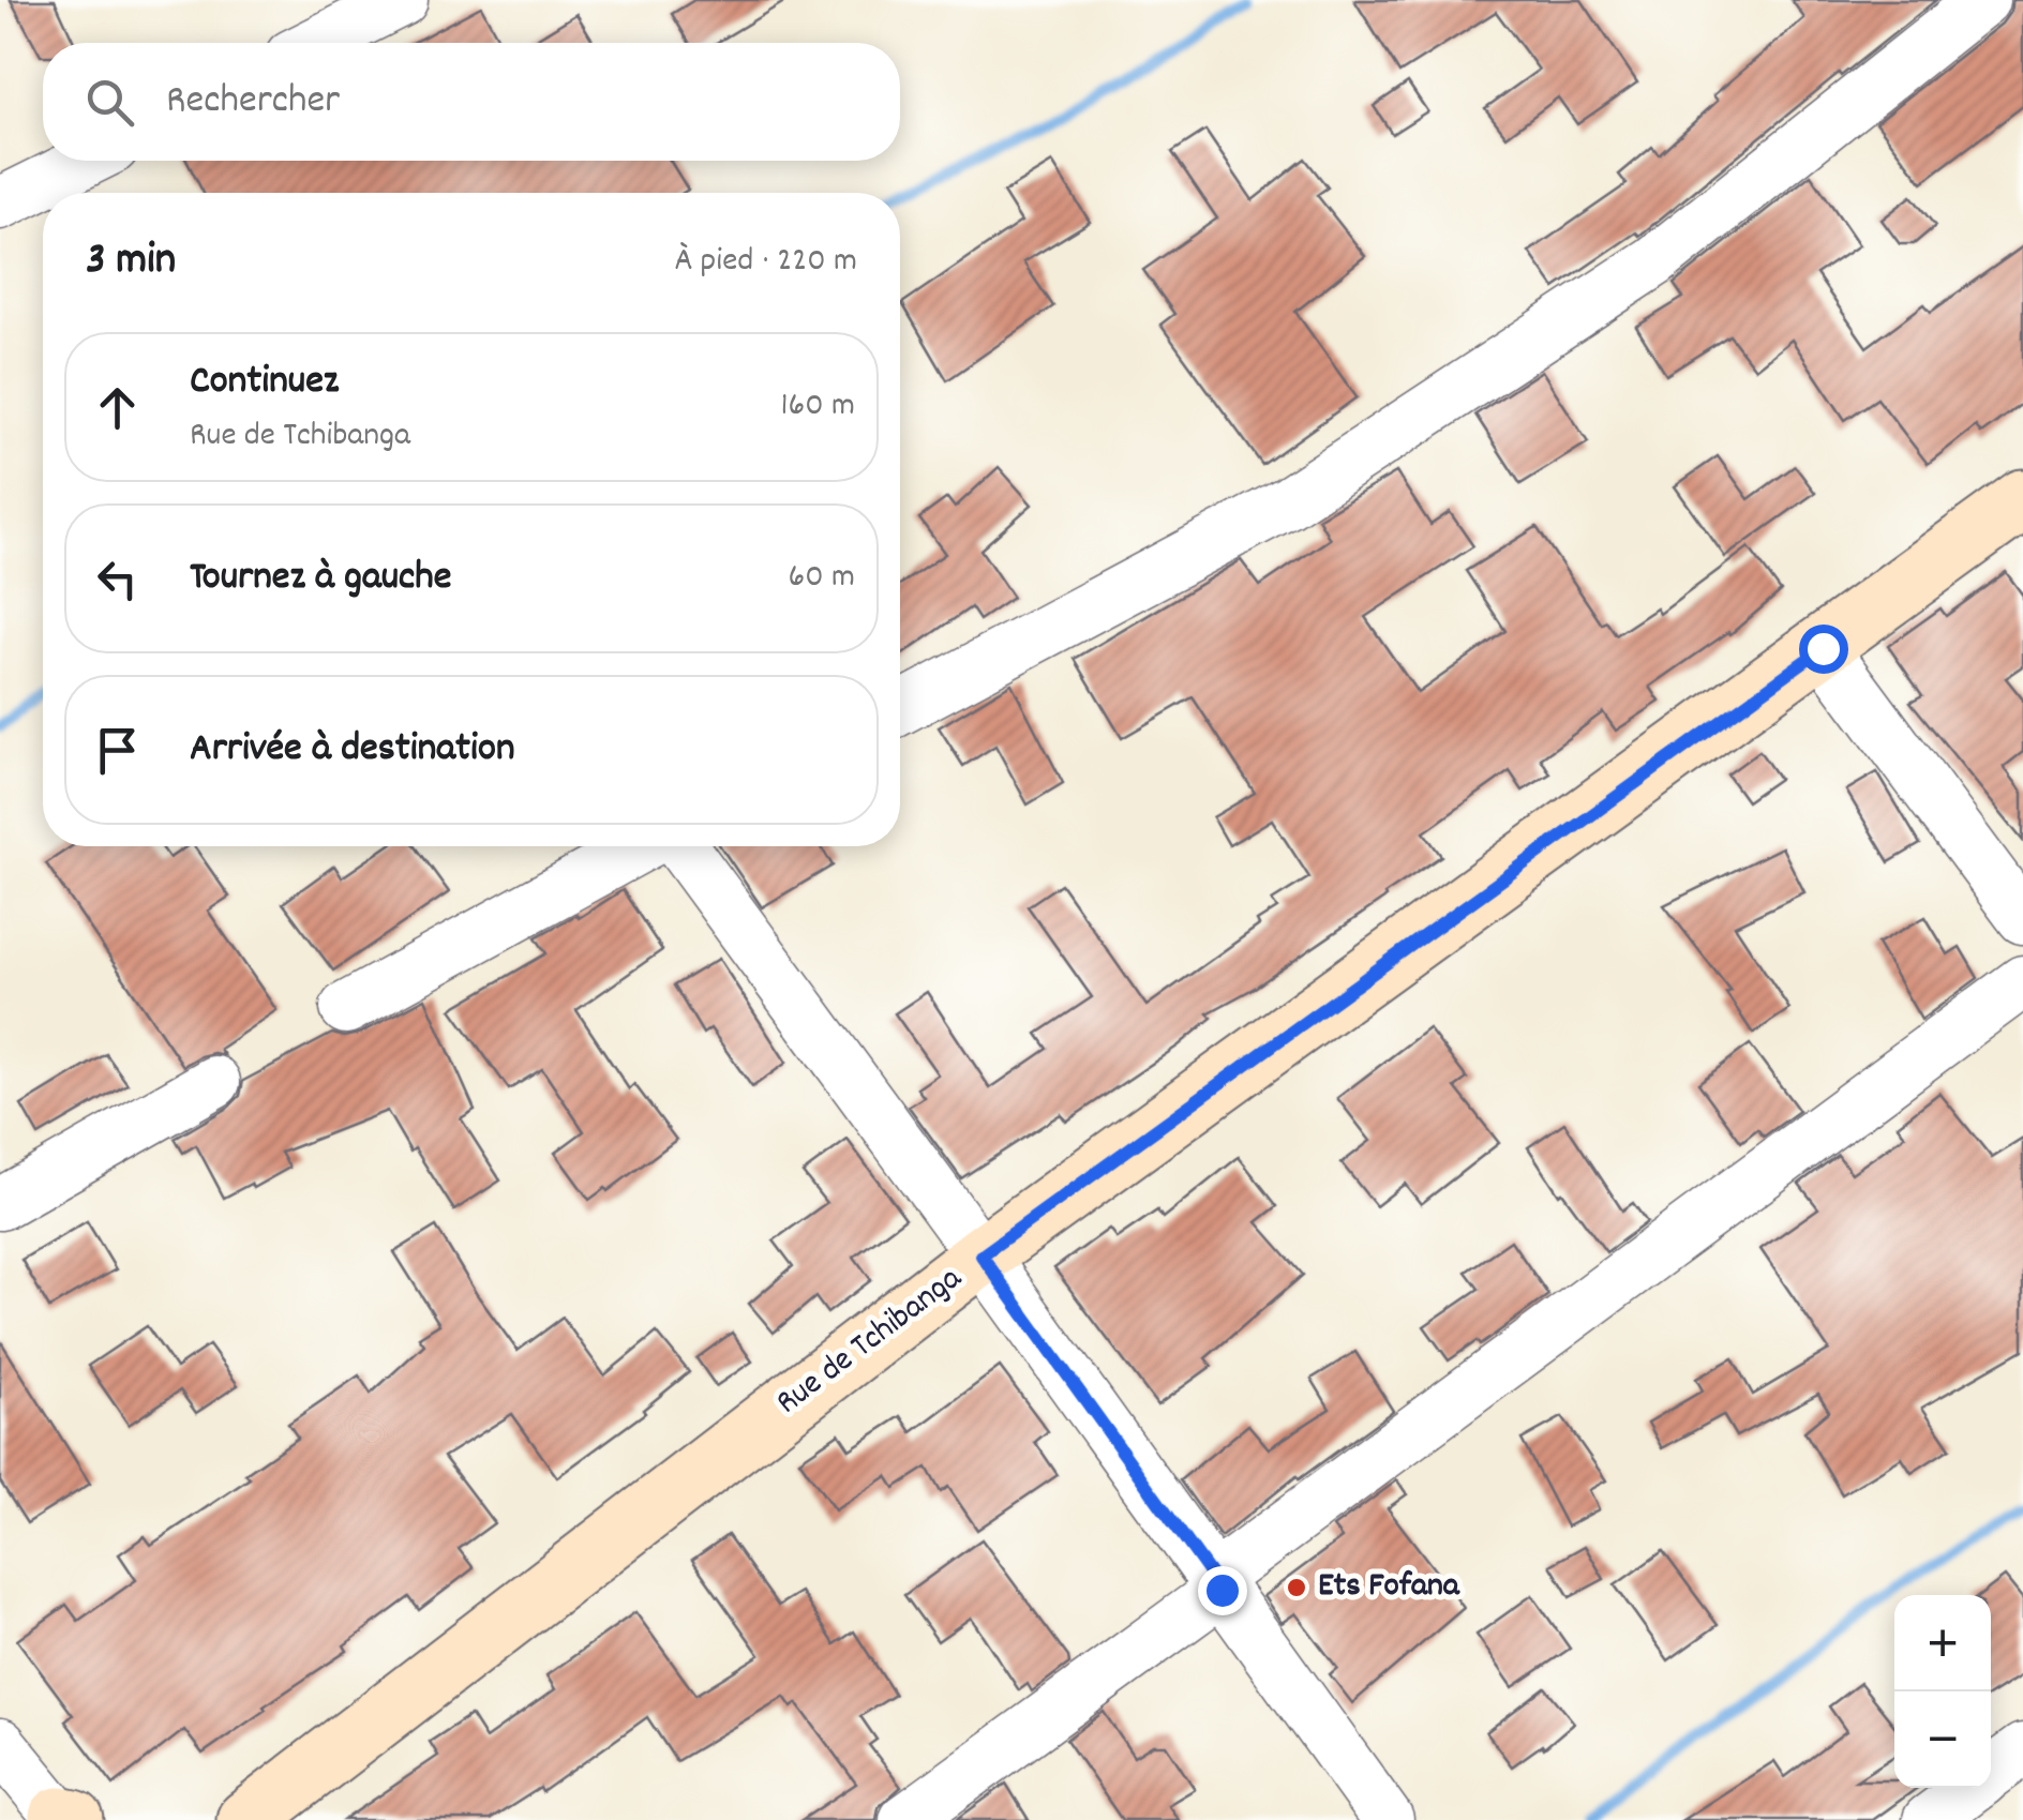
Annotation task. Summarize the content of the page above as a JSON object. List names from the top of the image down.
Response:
{
  "streets": {
    "street": ["Rue de Tchibanga"]
  },
  "places": ["Ets Fofana"],
  "page": {
    "search": "Rechercher",
    "heading": ["3 min", "À pied · 220 m"],
    "list": [
      ["Continuez", "Rue de Tchibanga", "160 m"],
      ["Tournez à gauche", "60 m"],
      "Arrivée à destination"
    ],
    "map_buttons": ["+", "−"]
  }
}
